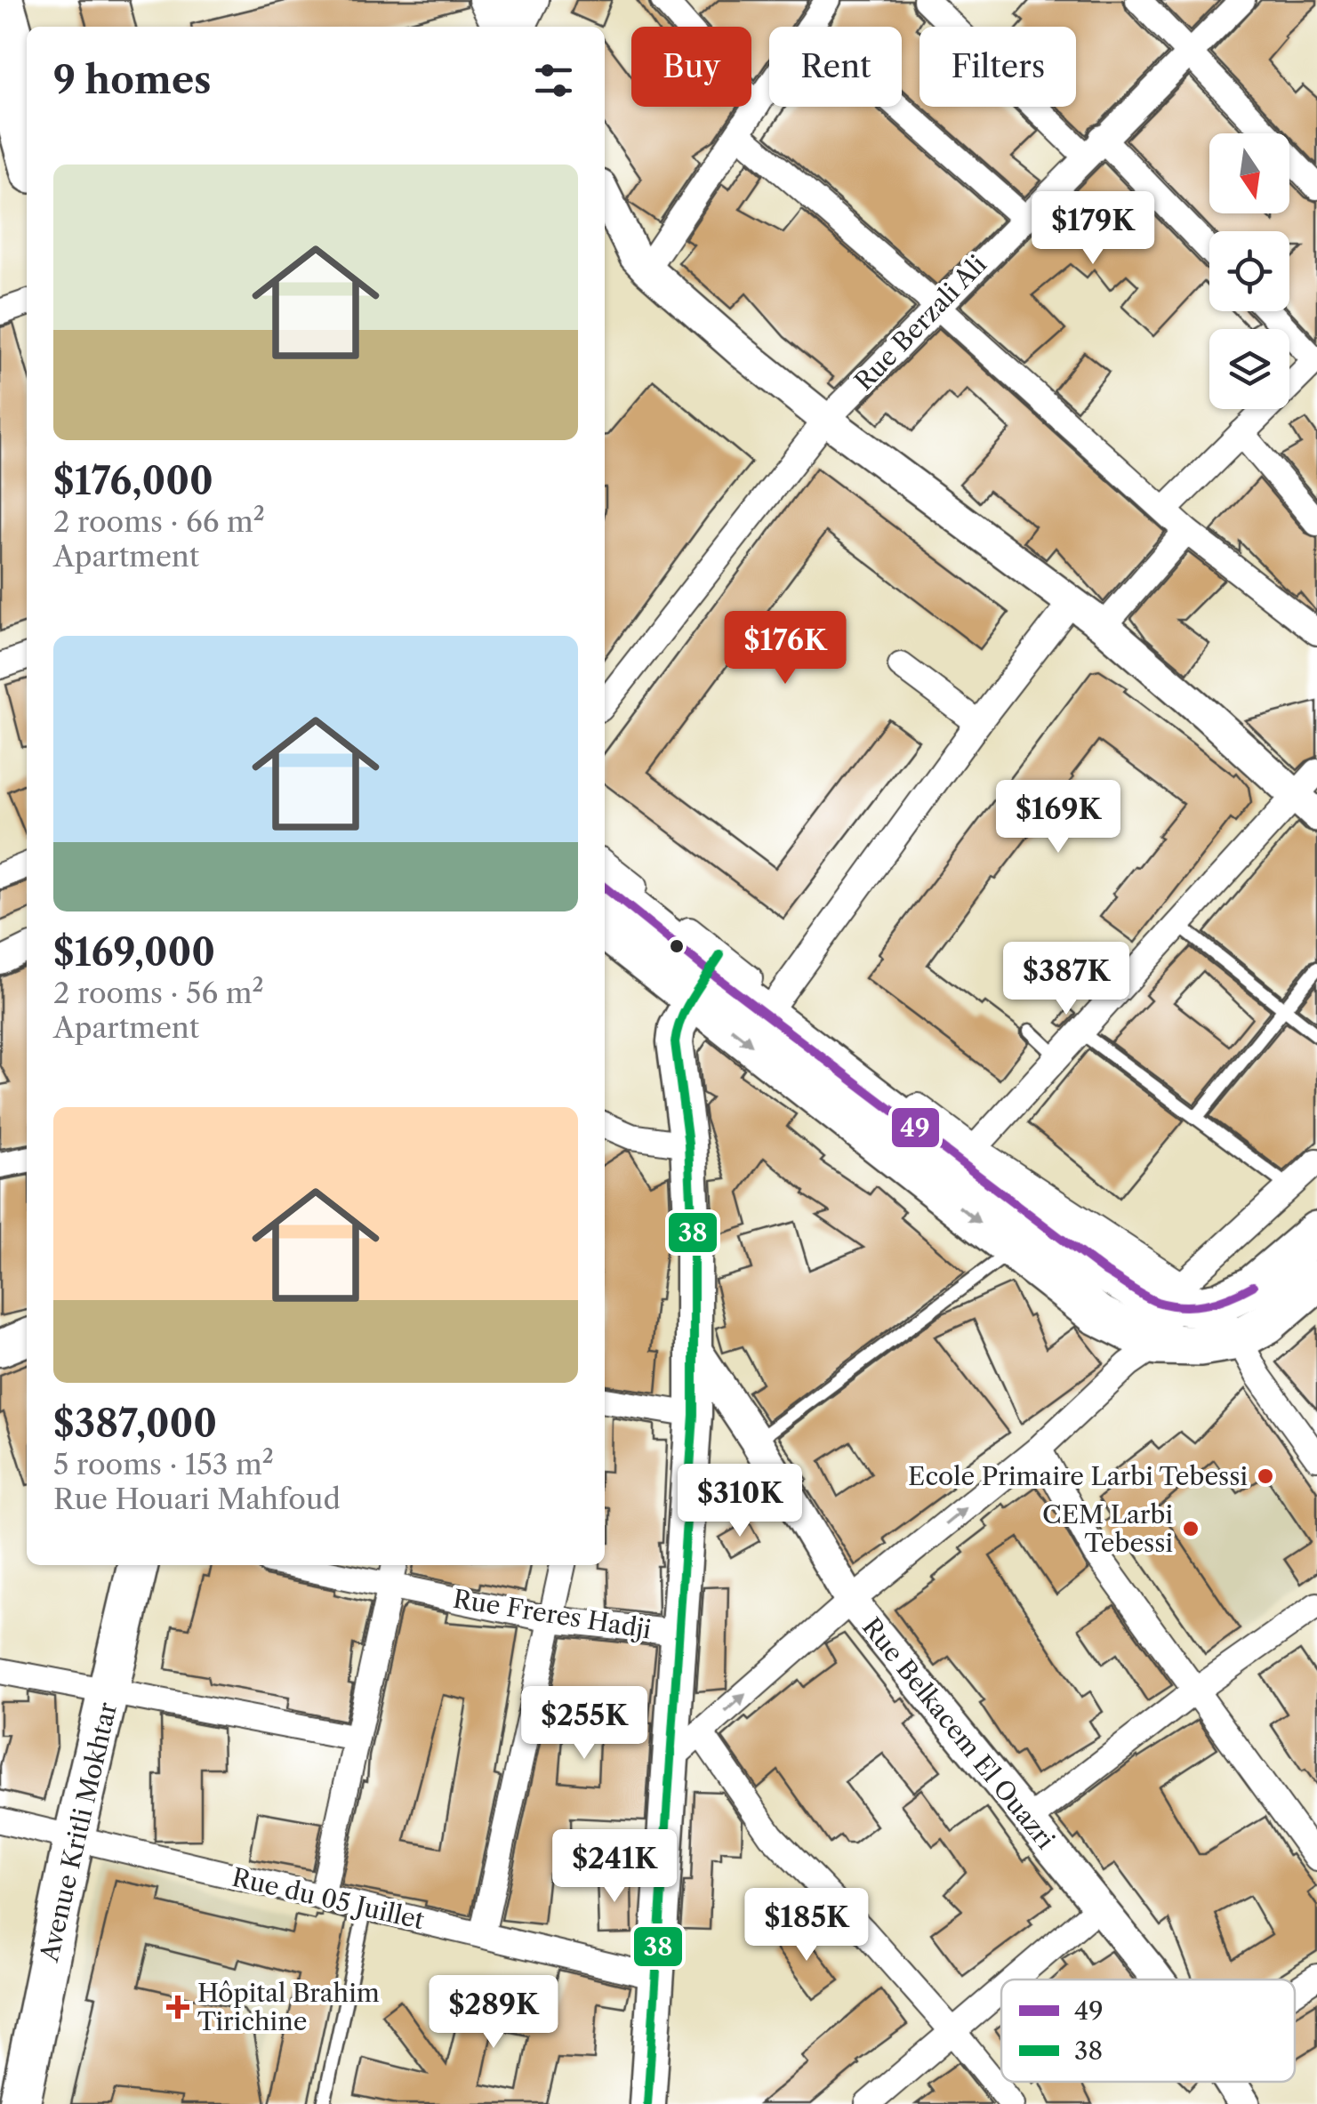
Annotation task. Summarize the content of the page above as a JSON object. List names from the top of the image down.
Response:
{
  "streets": {
    "main road": ["Avenue Kritli Mokhtar"],
    "street": [
      "Rue Berzali Ali",
      "Rue Freres Hadji",
      "Rue Belkacem El Ouazri",
      "Rue du 05 Juillet"
    ]
  },
  "crossings": [
    ["Avenue Kritli Mokhtar", "Rue du 05 Juillet"]
  ],
  "places": {
    "other": ["Ecole Primaire Larbi Tebessi", "CEM Larbi Tebessi"],
    "health": ["Hôpital Brahim Tirichine"]
  },
  "lines": ["transit line 49", "transit line 38"],
  "legend": ["49", "38"],
  "north": "bottom",
  "page": {
    "chip": ["Buy", "Rent", "Filters"],
    "heading": "9 homes",
    "list": [
      {
        "name": "$176,000",
        "note": "2 rooms · 66 m² · Apartment"
      },
      {
        "name": "$169,000",
        "note": "2 rooms · 56 m² · Apartment"
      },
      {
        "name": "$387,000",
        "note": "5 rooms · 153 m² · Rue Houari Mahfoud"
      }
    ],
    "price": [
      "$179K",
      "$176K",
      "$169K",
      "$387K",
      "$310K",
      "$255K",
      "$241K",
      "$185K",
      "$289K"
    ]
  }
}
